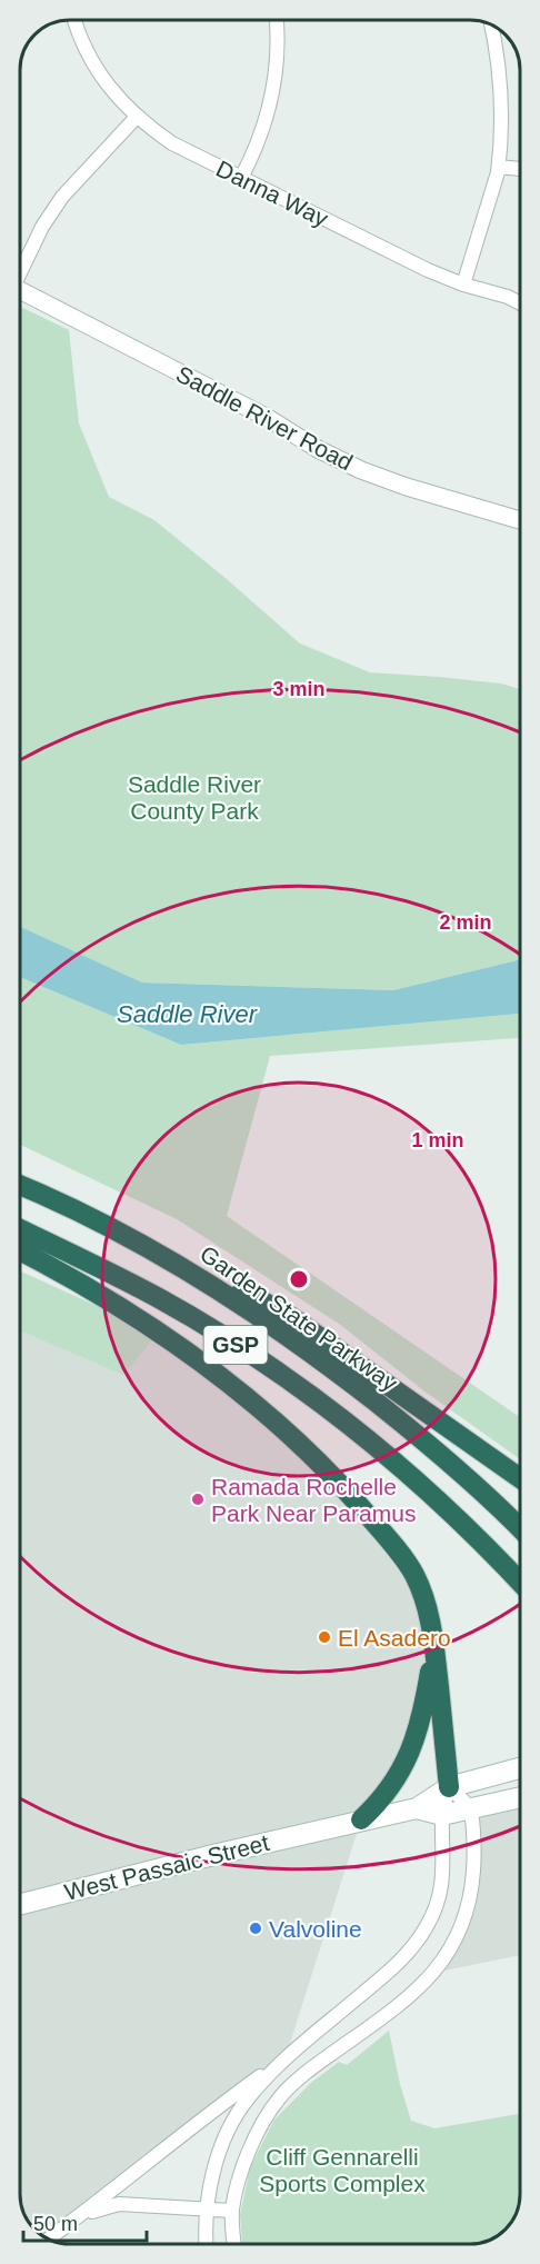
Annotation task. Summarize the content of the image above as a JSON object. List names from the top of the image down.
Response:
{
  "streets": {
    "highway": ["Garden State Parkway", "GSP"],
    "main road": ["West Passaic Street"],
    "street": ["Danna Way", "Saddle River Road"]
  },
  "water": ["Saddle River"],
  "parks": ["Saddle River County Park", "Cliff Gennarelli Sports Complex"],
  "places": ["Ramada Rochelle Park Near Paramus", "El Asadero", "Valvoline"],
  "scale_bar": "50 m",
  "rings": ["3 min", "2 min", "1 min"]
}
